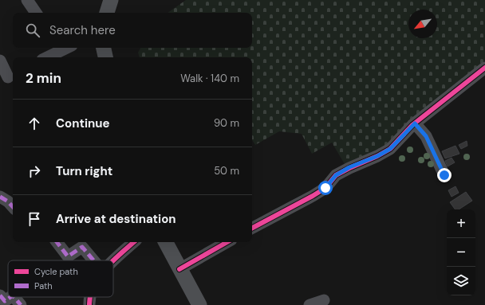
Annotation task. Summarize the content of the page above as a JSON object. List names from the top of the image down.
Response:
{
  "legend": ["Cycle path", "Path"],
  "north": "bottom left",
  "page": {
    "search": "Search here",
    "heading": ["2 min", "Walk · 140 m"],
    "list": [
      ["Continue", "90 m"],
      ["Turn right", "50 m"],
      "Arrive at destination"
    ],
    "map_buttons": ["+", "−"]
  }
}
